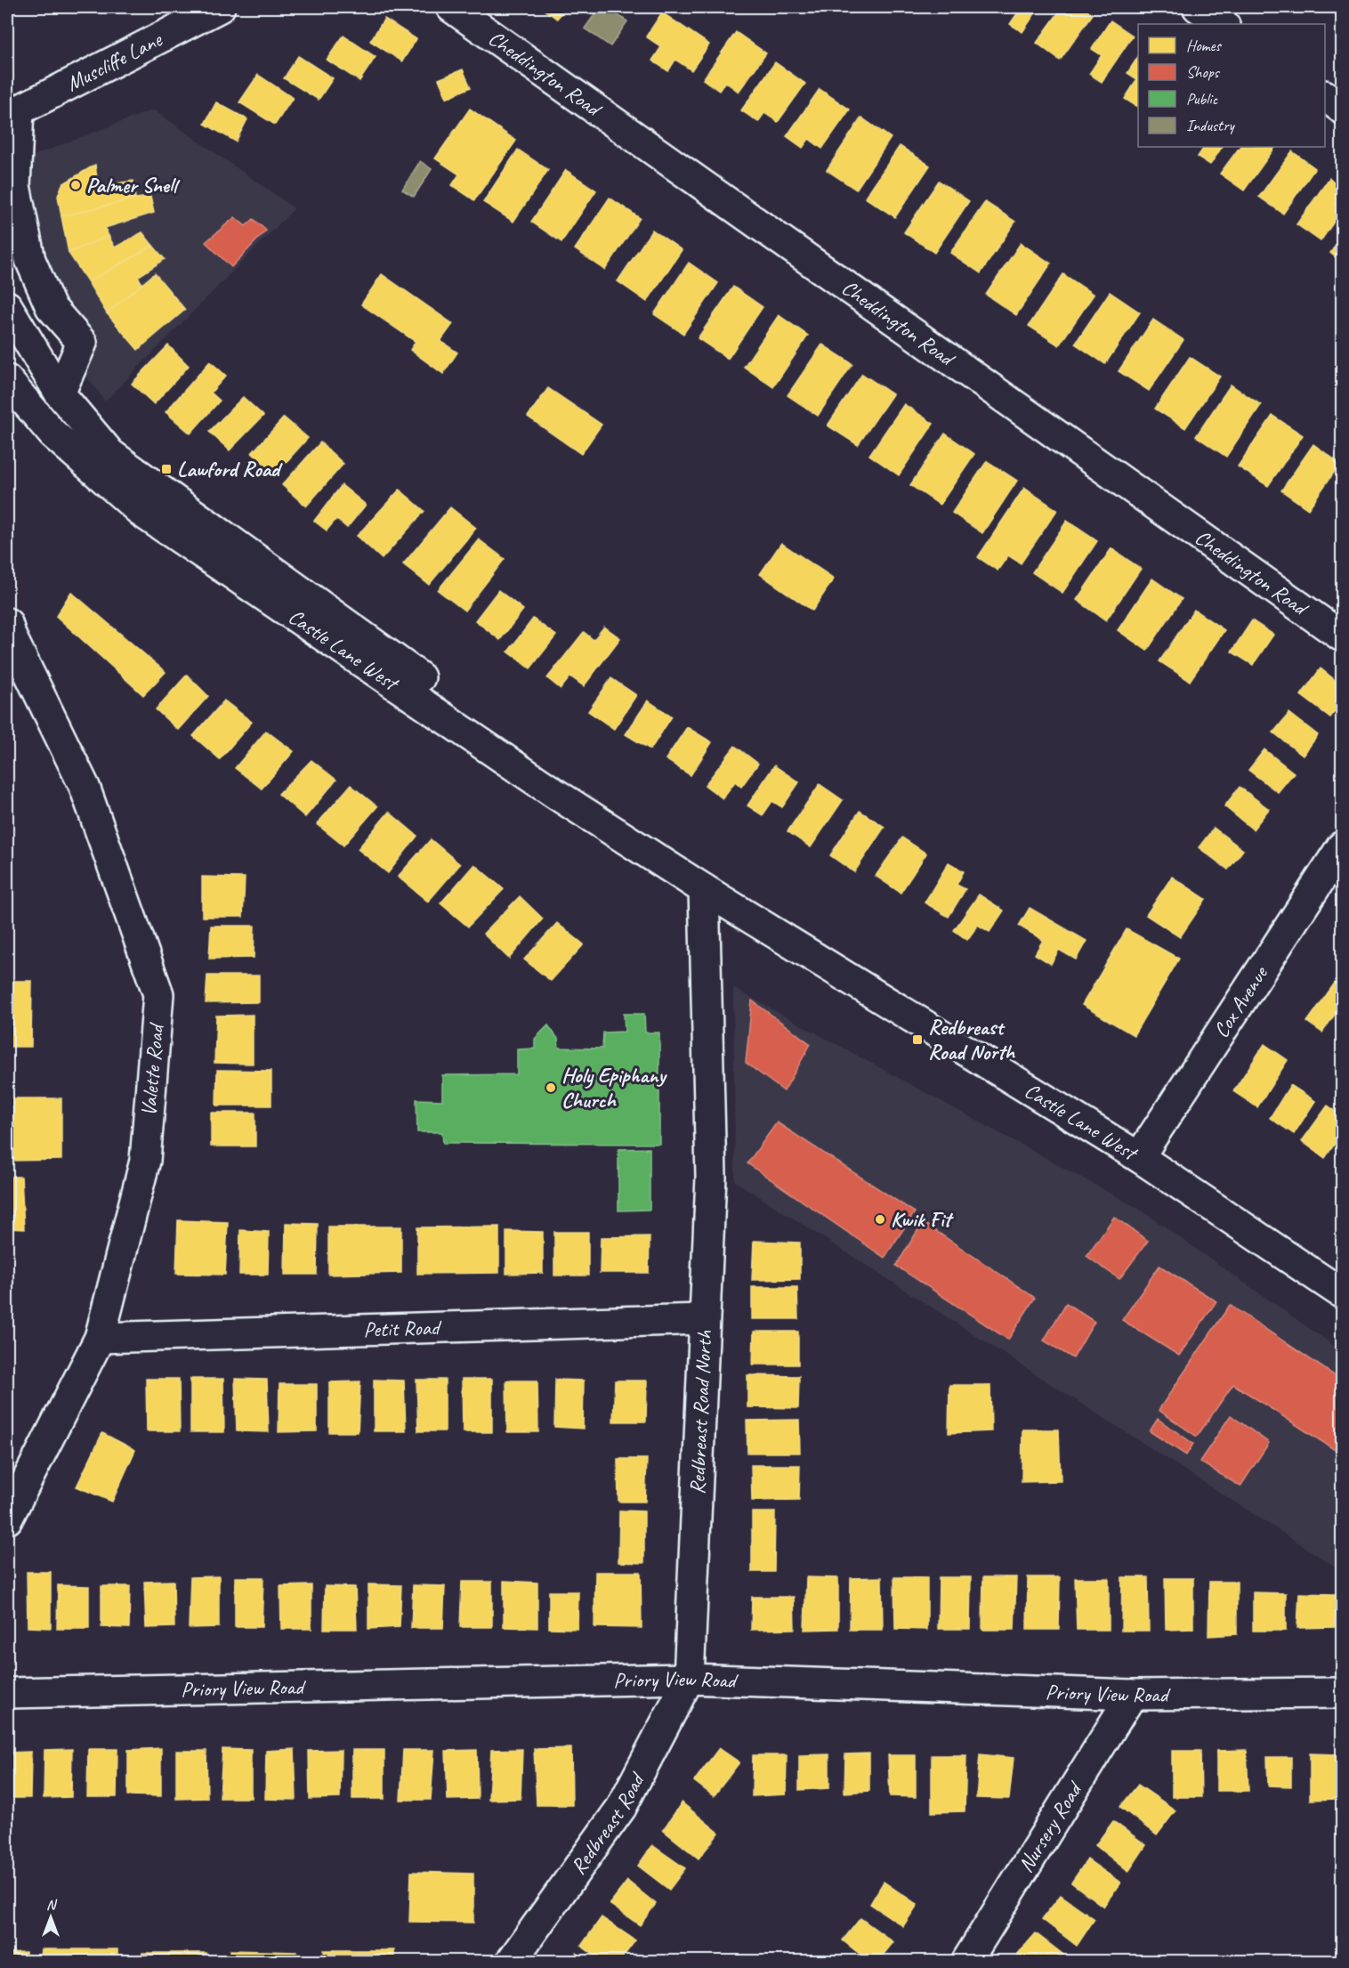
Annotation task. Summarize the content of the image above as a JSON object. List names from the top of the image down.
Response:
{
  "streets": {
    "street": [
      "Muscliffe Lane",
      "Cheddington Road",
      "Castle Lane West",
      "Cox Avenue",
      "Valette Road",
      "Petit Road",
      "Redbreast Road North",
      "Priory View Road",
      "Redbreast Road",
      "Nursery Road"
    ]
  },
  "crossings": [
    ["Castle Lane West", "Cox Avenue"],
    ["Castle Lane West", "Redbreast Road North"],
    ["Valette Road", "Petit Road"],
    ["Petit Road", "Redbreast Road North"],
    ["Redbreast Road North", "Priory View Road"],
    ["Redbreast Road North", "Redbreast Road"],
    ["Priory View Road", "Redbreast Road"],
    ["Priory View Road", "Nursery Road"]
  ],
  "places": {
    "other": ["Palmer Snell", "Holy Epiphany Church", "Kwik Fit"],
    "transit": ["Lawford Road", "Redbreast Road North"]
  },
  "legend": [
    "Homes",
    "Shops",
    "Public",
    "Industry"
  ],
  "north": "top"
}
